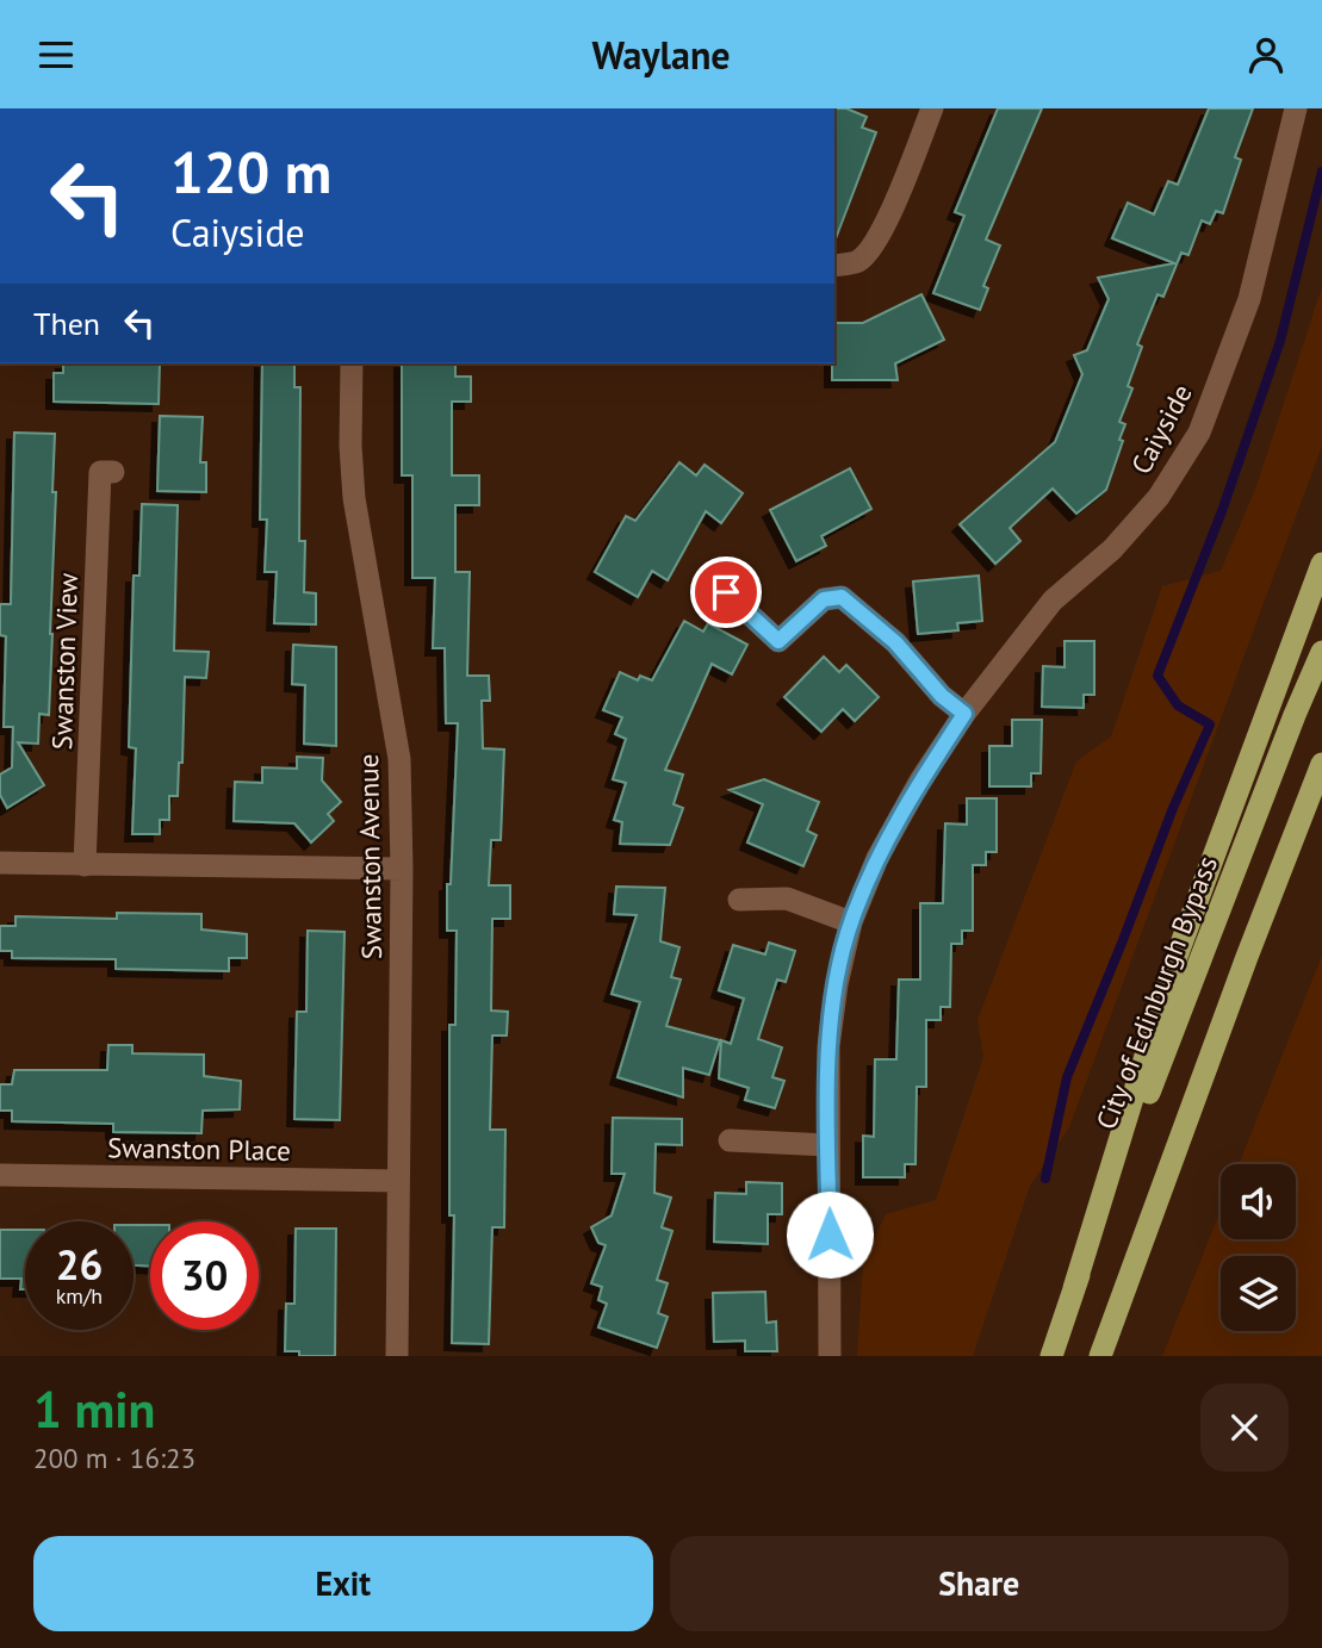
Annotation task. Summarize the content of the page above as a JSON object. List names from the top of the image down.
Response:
{
  "streets": {
    "highway": ["City of Edinburgh Bypass"],
    "street": [
      "Caiyside",
      "Swanston View",
      "Swanston Avenue",
      "Swanston Place"
    ]
  },
  "crossings": [
    ["Swanston Avenue", "Swanston Place"]
  ],
  "page": {
    "header": "Waylane",
    "turn": ["120 m", "Caiyside"],
    "then": "Then",
    "speed": "26 km/h",
    "limit": "30",
    "heading": ["1 min", "200 m · 16:23"],
    "buttons": ["Exit", "Share"]
  }
}
